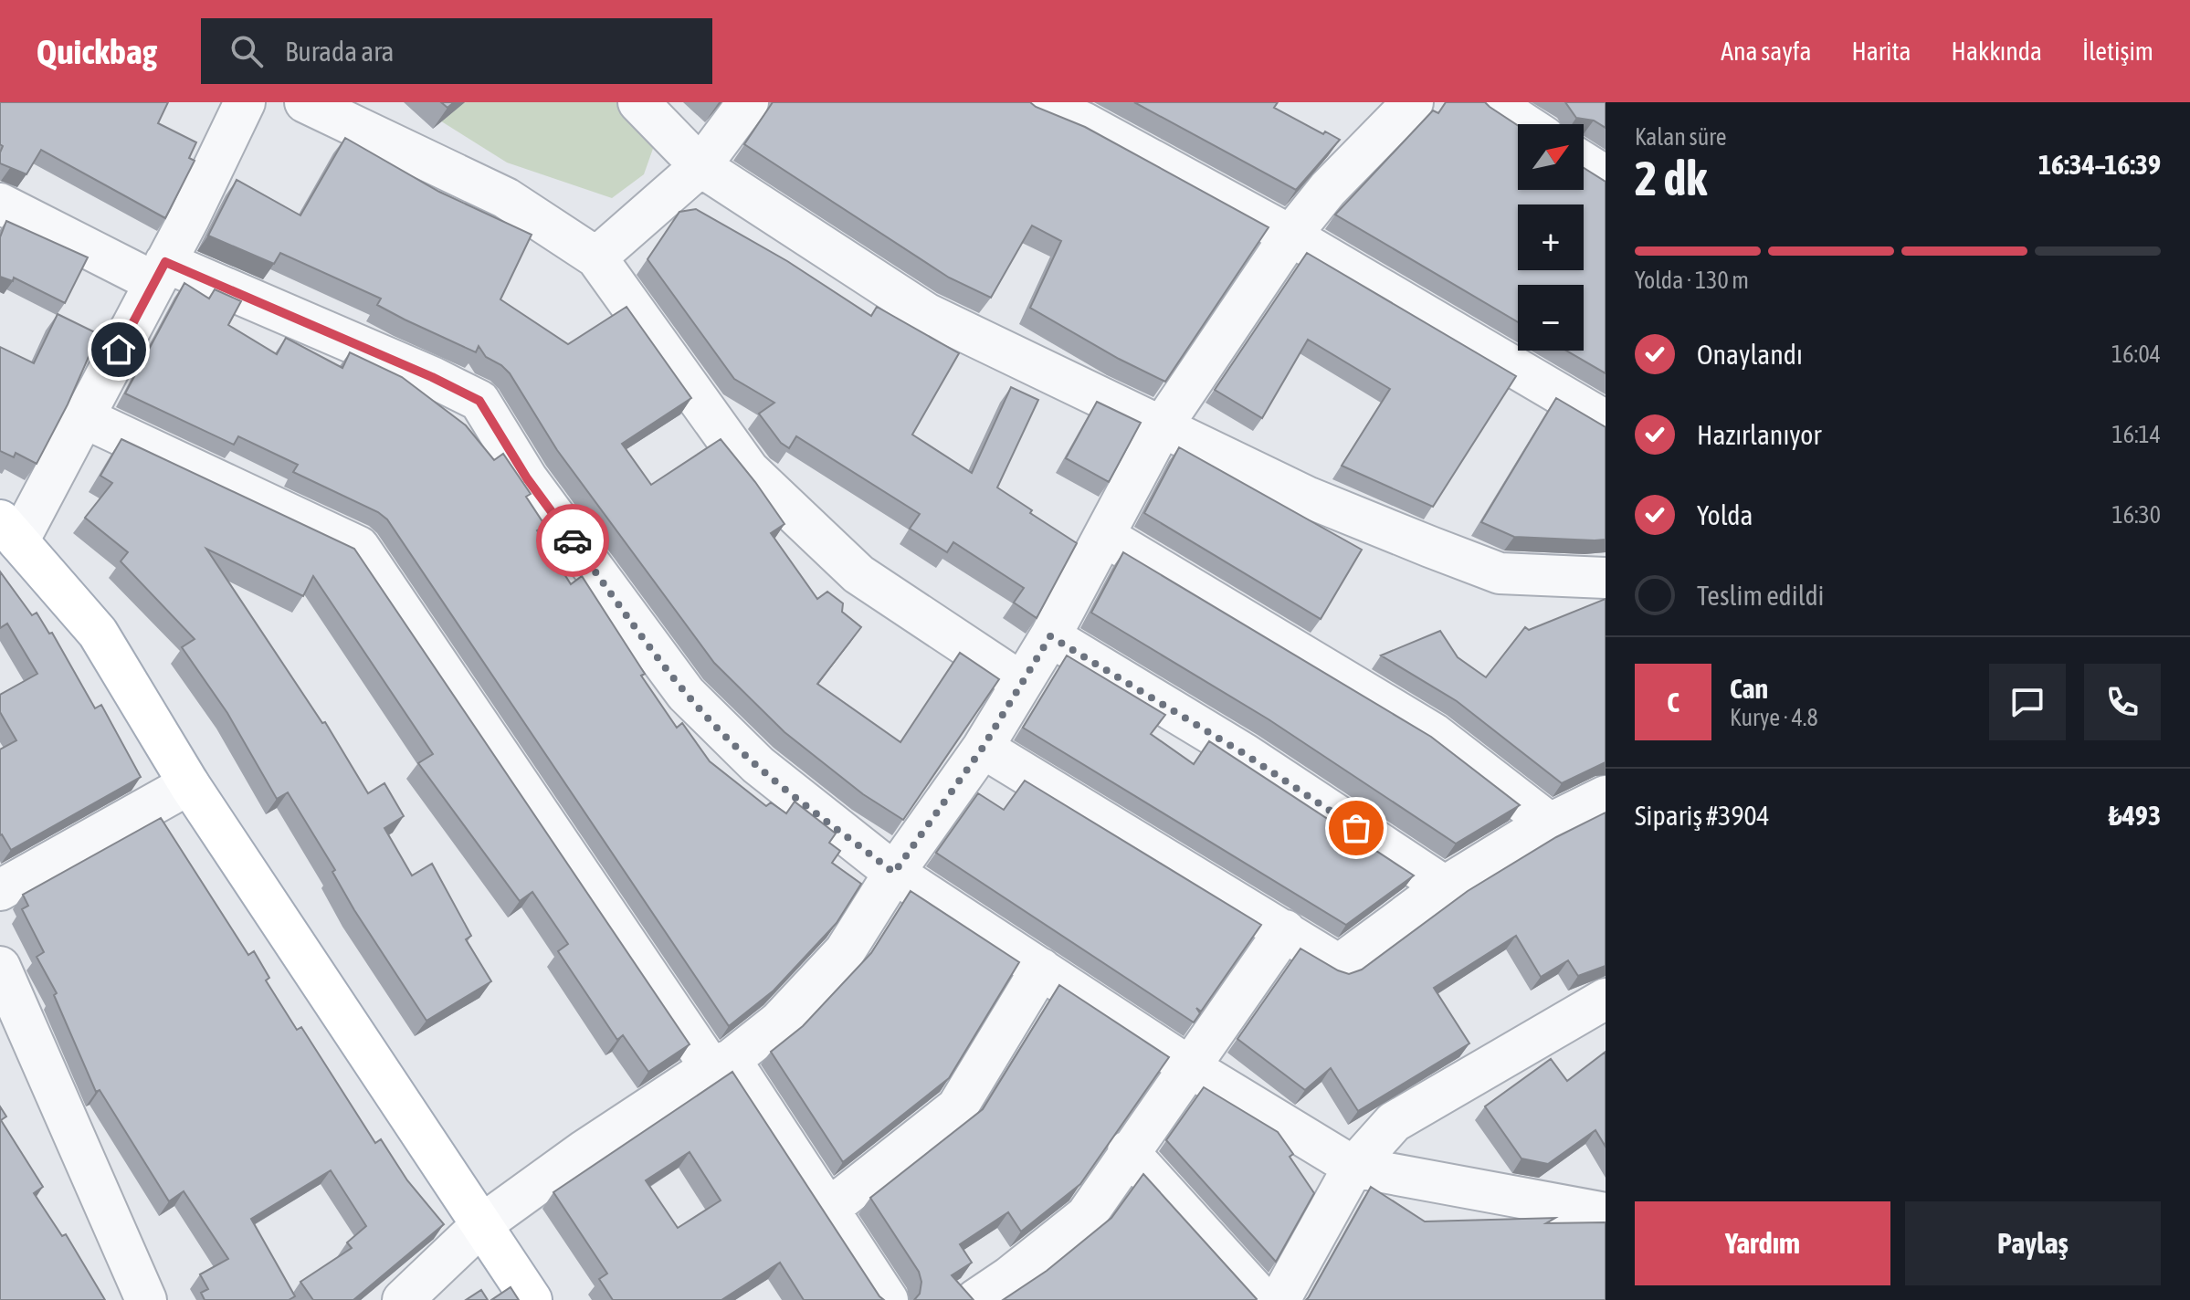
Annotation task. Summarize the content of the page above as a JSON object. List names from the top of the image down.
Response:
{
  "north": "top right",
  "page": {
    "header": "Quickbag",
    "search": "Burada ara",
    "nav": [
      "Ana sayfa",
      "Harita",
      "Hakkında",
      "İletişim"
    ],
    "heading": ["2 dk", "Kalan süre", "16:34–16:39"],
    "panel": [
      "Can",
      "Kurye · 4.8",
      "Sipariş #3904",
      "₺493"
    ],
    "map_buttons": ["+", "−"],
    "bar": "Yolda · 130 m",
    "list": [
      ["Onaylandı", "16:04"],
      ["Hazırlanıyor", "16:14"],
      ["Yolda", "16:30"],
      "Teslim edildi"
    ],
    "round": "C",
    "buttons": ["Yardım", "Paylaş"]
  }
}
